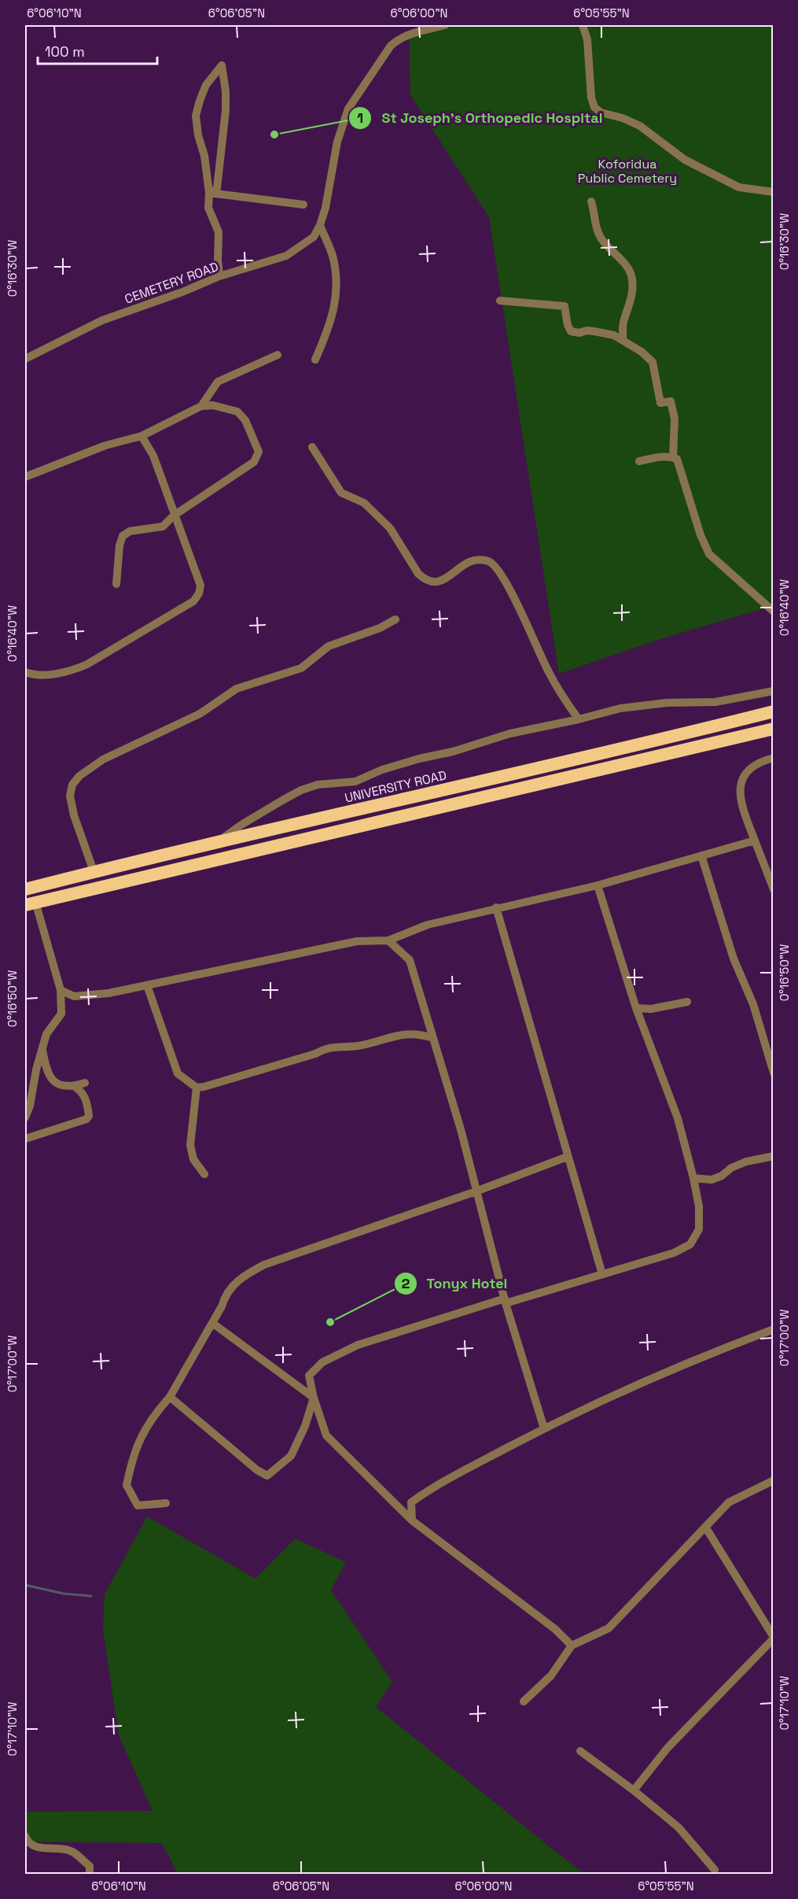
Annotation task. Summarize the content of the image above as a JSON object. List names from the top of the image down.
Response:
{
  "streets": {
    "highway": ["UNIVERSITY ROAD"],
    "street": ["CEMETERY ROAD"]
  },
  "parks": ["Koforidua Public Cemetery"],
  "places": ["St Joseph's Orthopedic Hospital", "Tonyx Hotel"],
  "scale_bar": "100 m",
  "coordinates": [
    "6°06'10\"N",
    "6°06'05\"N",
    "6°06'00\"N",
    "6°05'55\"N",
    "0°16'30\"W",
    "0°16'40\"W",
    "0°16'50\"W",
    "0°17'00\"W",
    "0°17'10\"W"
  ]
}
